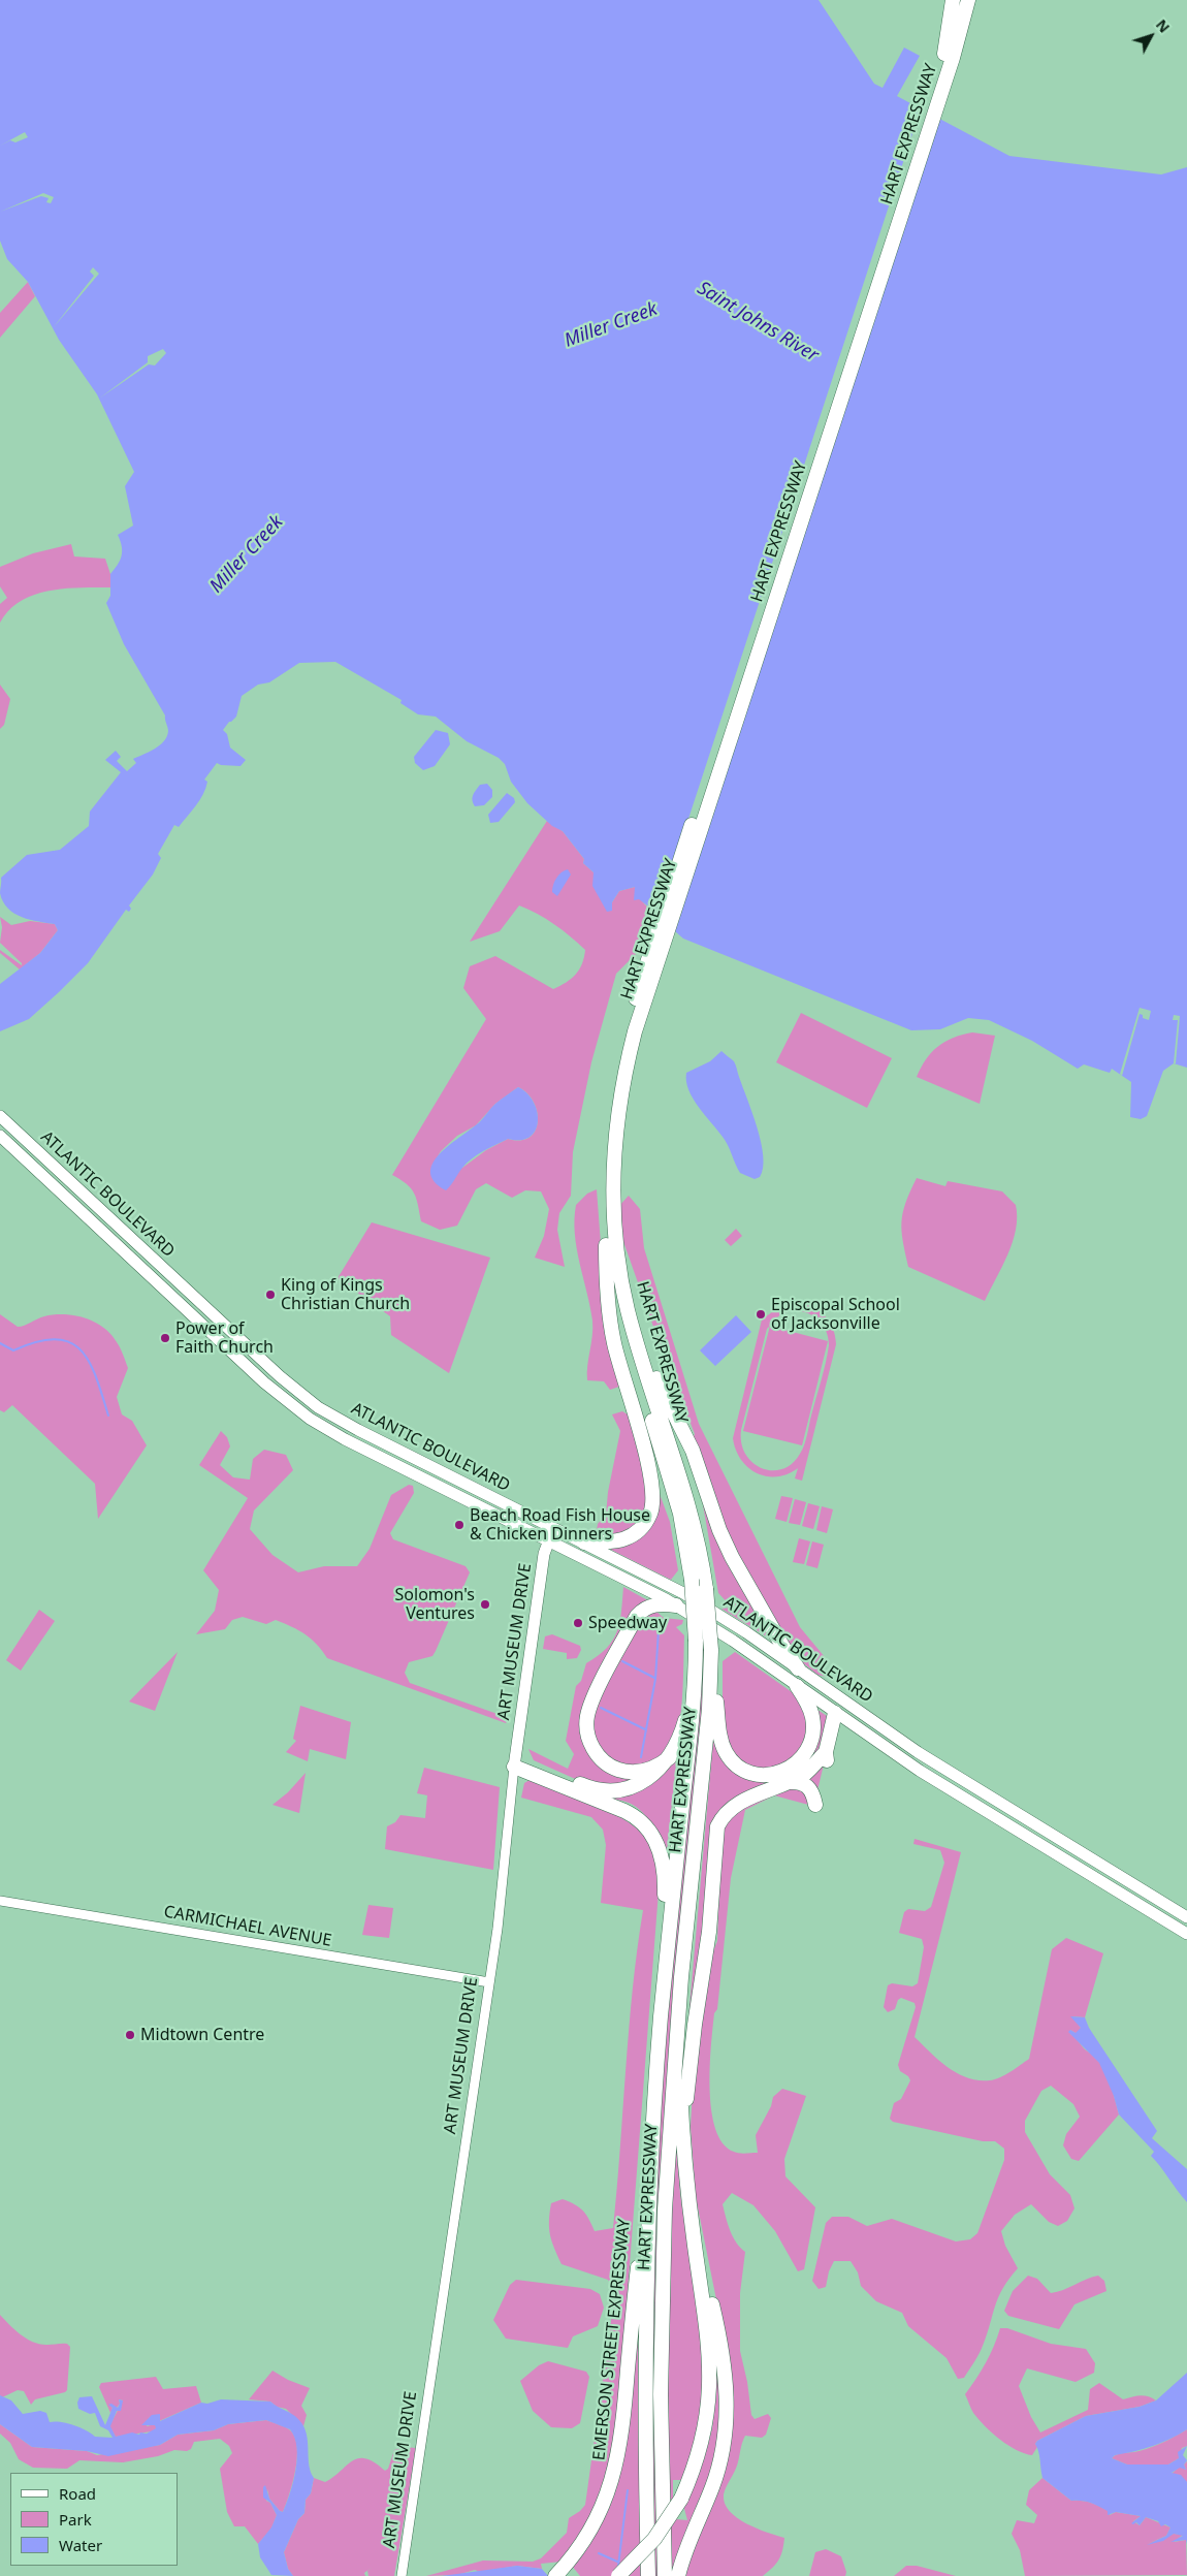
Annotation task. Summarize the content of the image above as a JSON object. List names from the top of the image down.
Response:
{
  "streets": {
    "highway": ["HART EXPRESSWAY", "EMERSON STREET EXPRESSWAY"],
    "main road": ["ATLANTIC BOULEVARD", "ART MUSEUM DRIVE"],
    "street": ["CARMICHAEL AVENUE"]
  },
  "crossings": [
    ["HART EXPRESSWAY", "EMERSON STREET EXPRESSWAY"],
    ["ATLANTIC BOULEVARD", "ART MUSEUM DRIVE"],
    ["ART MUSEUM DRIVE", "CARMICHAEL AVENUE"]
  ],
  "water": ["Saint Johns River", "Miller Creek"],
  "places": [
    "King of Kings Christian Church",
    "Episcopal School of Jacksonville",
    "Power of Faith Church",
    "Beach Road Fish House & Chicken Dinners",
    "Solomon's Ventures",
    "Speedway",
    "Midtown Centre"
  ],
  "legend": ["Road", "Park", "Water"],
  "north": "top right"
}
